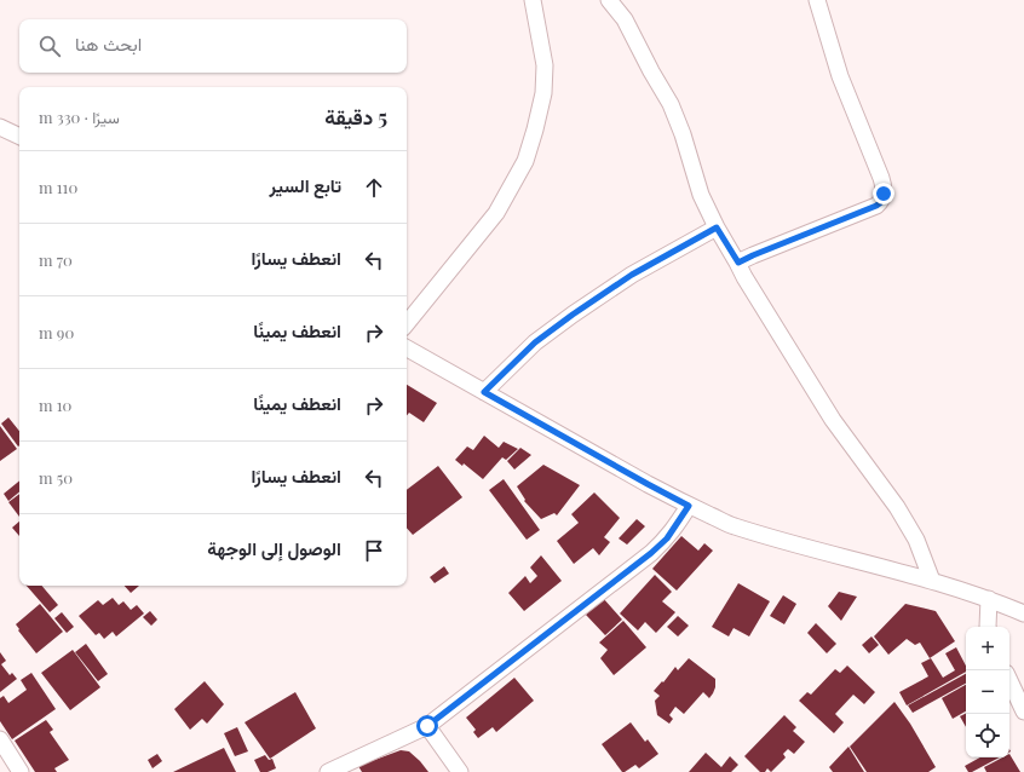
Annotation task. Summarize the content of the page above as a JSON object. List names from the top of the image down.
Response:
{
  "page": {
    "search": "ابحث هنا",
    "heading": ["5 دقيقة", "سيرًا · 330 m"],
    "list": [
      ["تابع السير", "110 m"],
      ["انعطف يسارًا", "70 m"],
      ["انعطف يمينًا", "90 m"],
      ["انعطف يمينًا", "10 m"],
      ["انعطف يسارًا", "50 m"],
      "الوصول إلى الوجهة"
    ],
    "map_buttons": ["+", "−"]
  }
}
